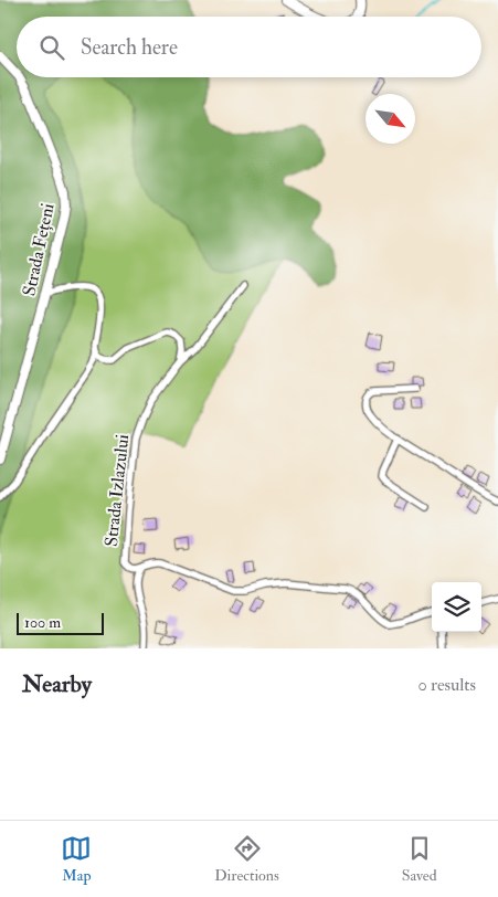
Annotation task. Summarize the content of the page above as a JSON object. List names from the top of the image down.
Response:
{
  "streets": {
    "street": ["Strada Fețeni", "Strada Izlazului"]
  },
  "scale_bar": "100 m",
  "north": "bottom right",
  "page": {
    "search": "Search here",
    "scale": "100 m",
    "heading": ["Nearby", "0 results"],
    "nav": ["Map", "Directions", "Saved"]
  }
}
